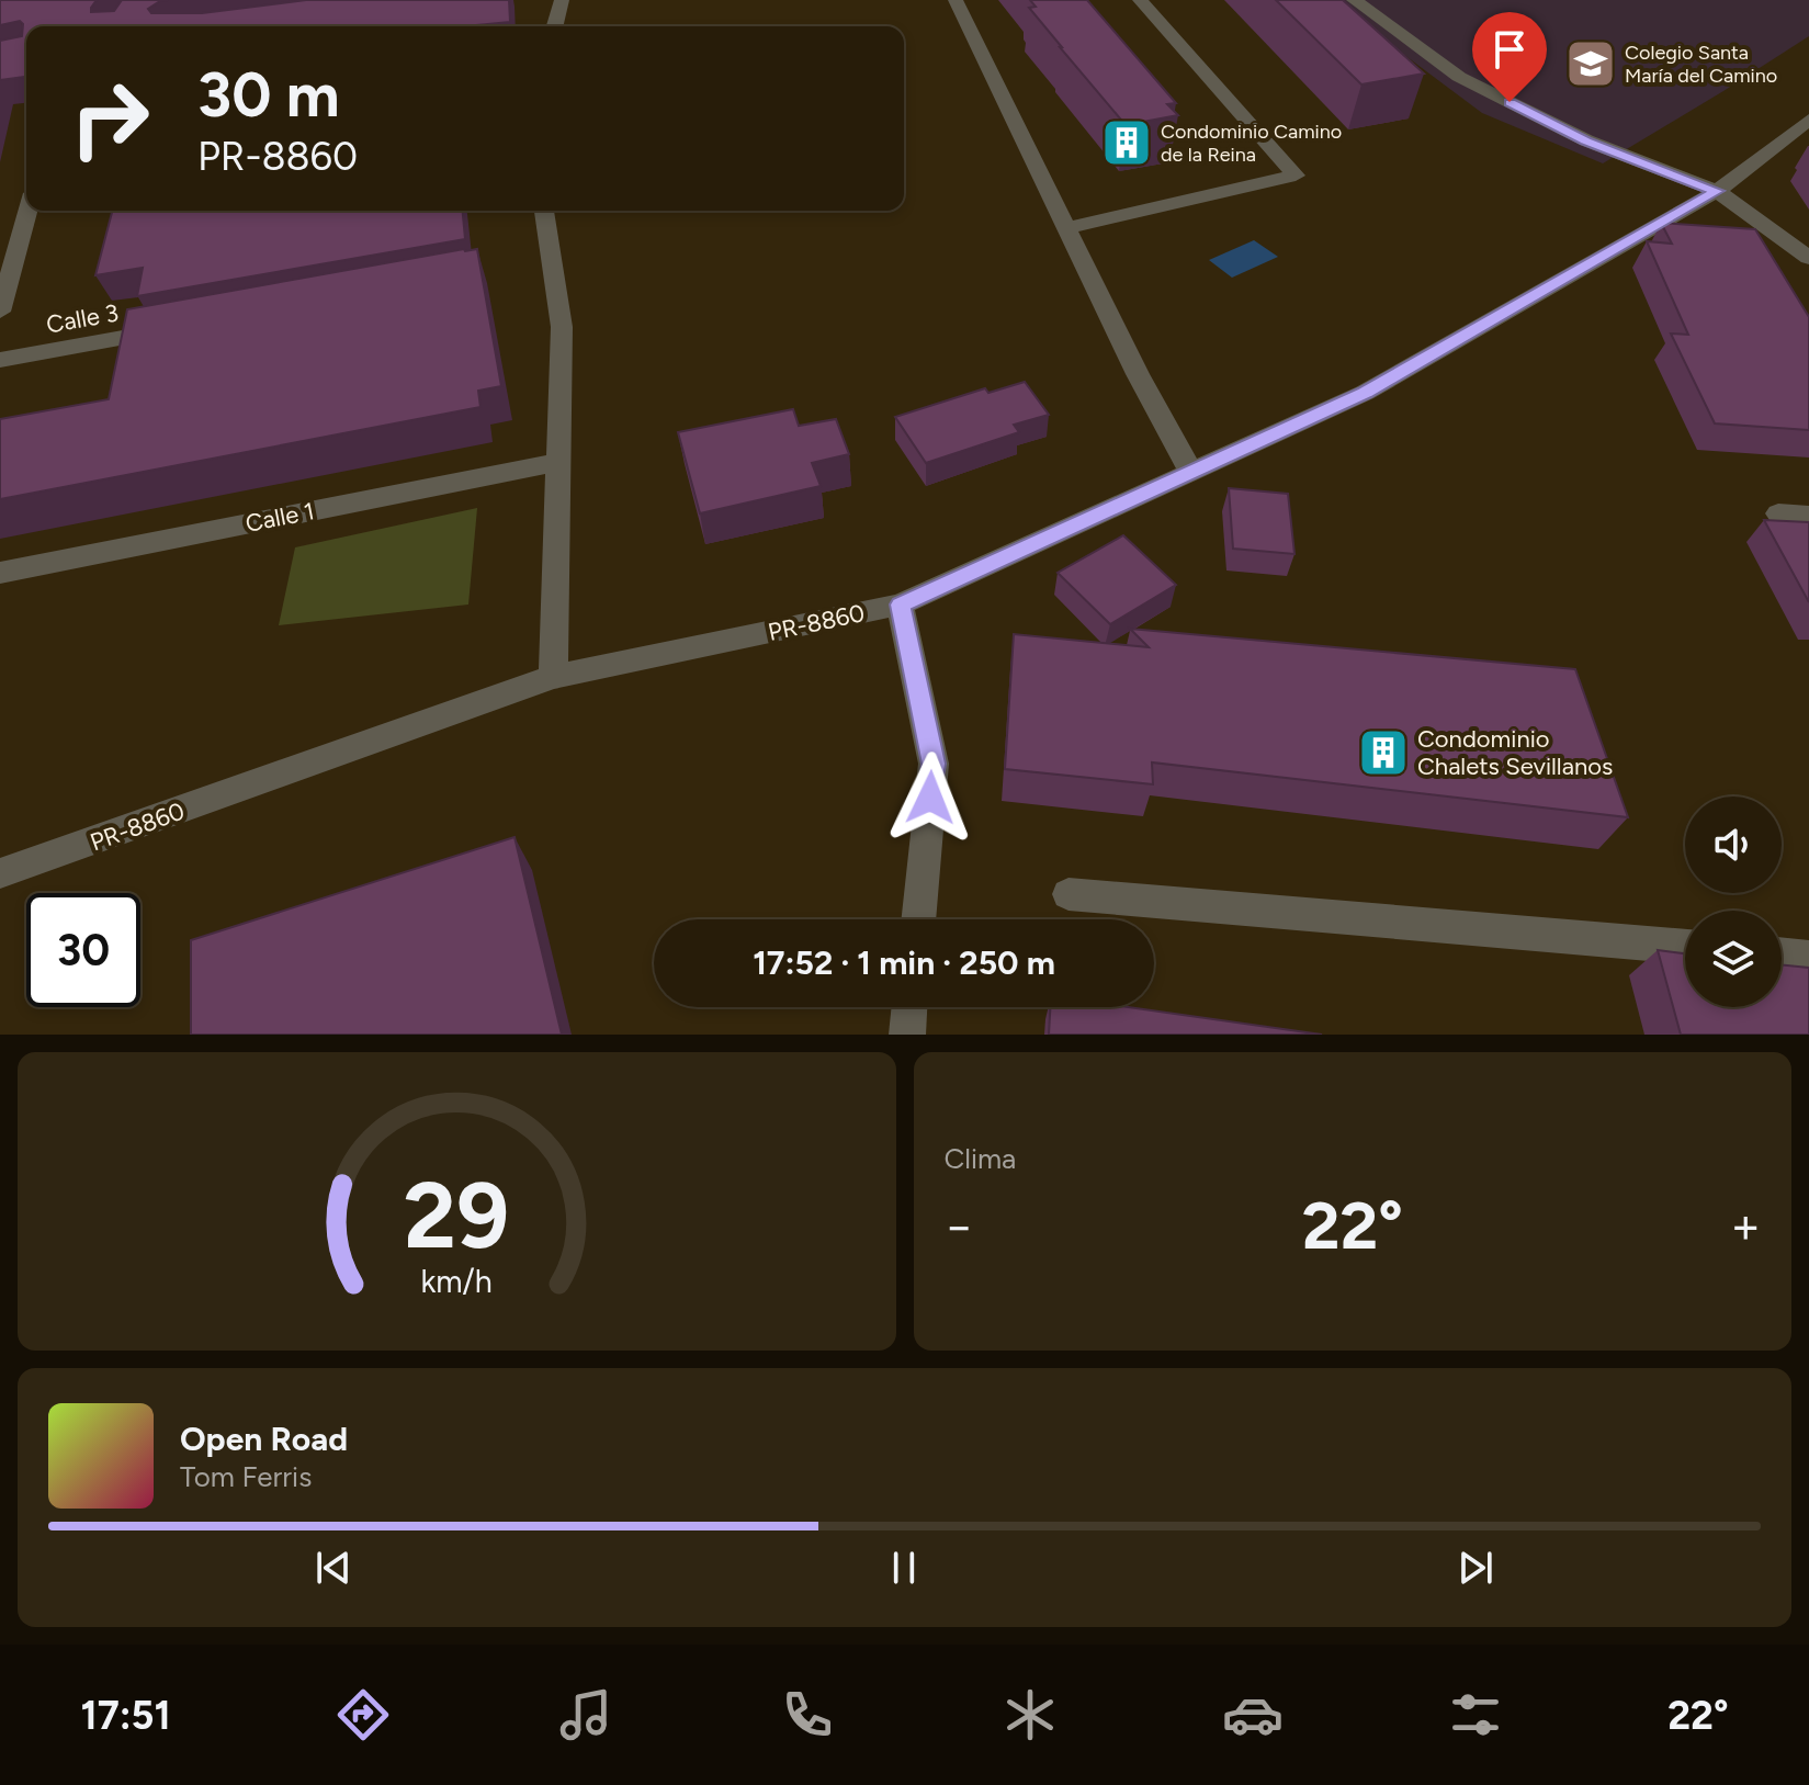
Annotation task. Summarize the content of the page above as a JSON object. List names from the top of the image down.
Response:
{
  "streets": {
    "street": ["Calle 3", "Calle 1", "PR-8860"]
  },
  "places": {
    "school or university": ["Colegio Santa María del Camino"],
    "building": ["Condominio Camino de la Reina", "Condominio Chalets Sevillanos"]
  },
  "page": {
    "turn": ["30 m", "PR-8860"],
    "limit": "30",
    "trip": "17:52 · 1 min · 250 m",
    "tile": "Clima",
    "heat": ["−", "22°", "+"],
    "song": ["Open Road", "Tom Ferris"],
    "tabs": ["17:51", "22°"],
    "gauge": ["29", "km/h"]
  }
}
